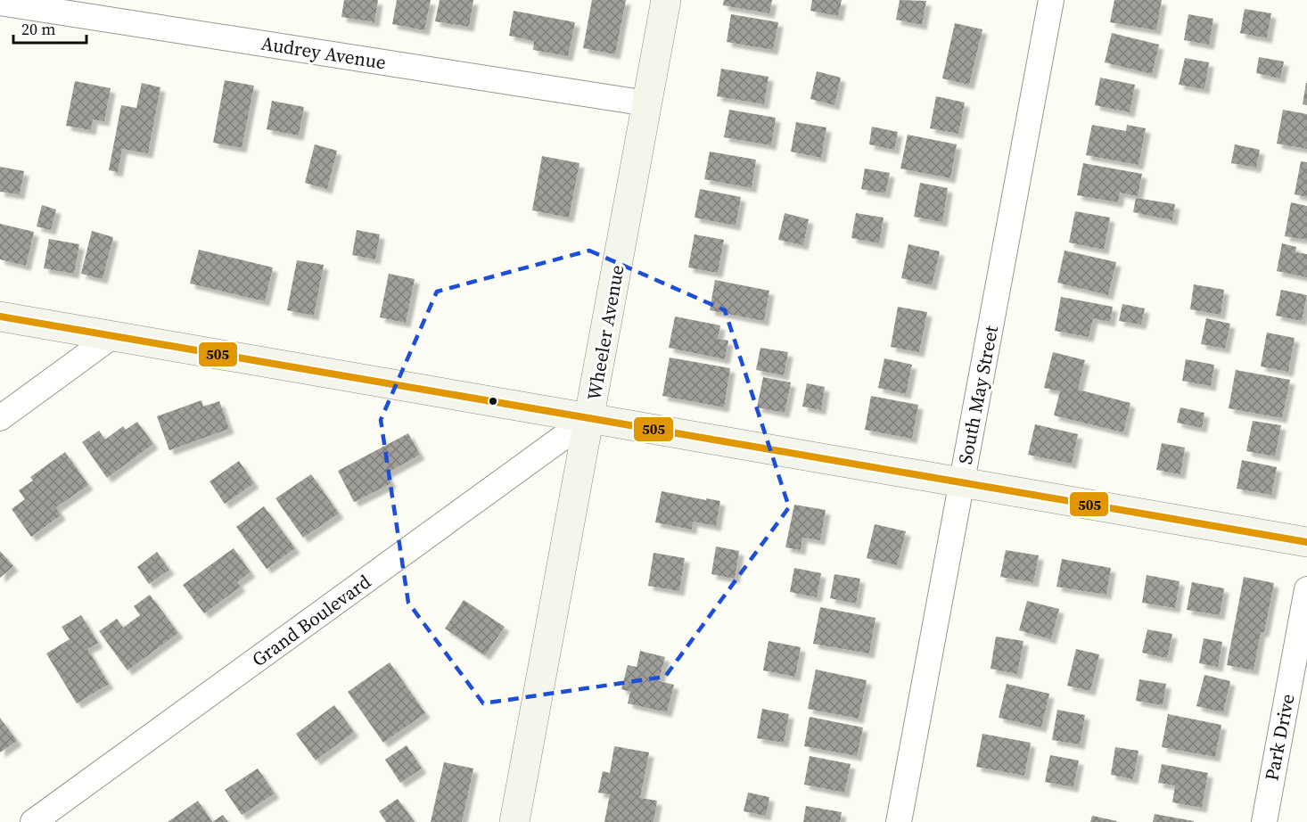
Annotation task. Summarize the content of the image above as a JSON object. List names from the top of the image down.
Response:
{
  "streets": {
    "street": [
      "Audrey Avenue",
      "Wheeler Avenue",
      "South May Street",
      "Grand Boulevard",
      "Park Drive"
    ]
  },
  "crossings": [
    ["Audrey Avenue", "Wheeler Avenue"],
    ["Wheeler Avenue", "Grand Boulevard"]
  ],
  "lines": ["transit line 505"],
  "scale_bar": "20 m"
}
